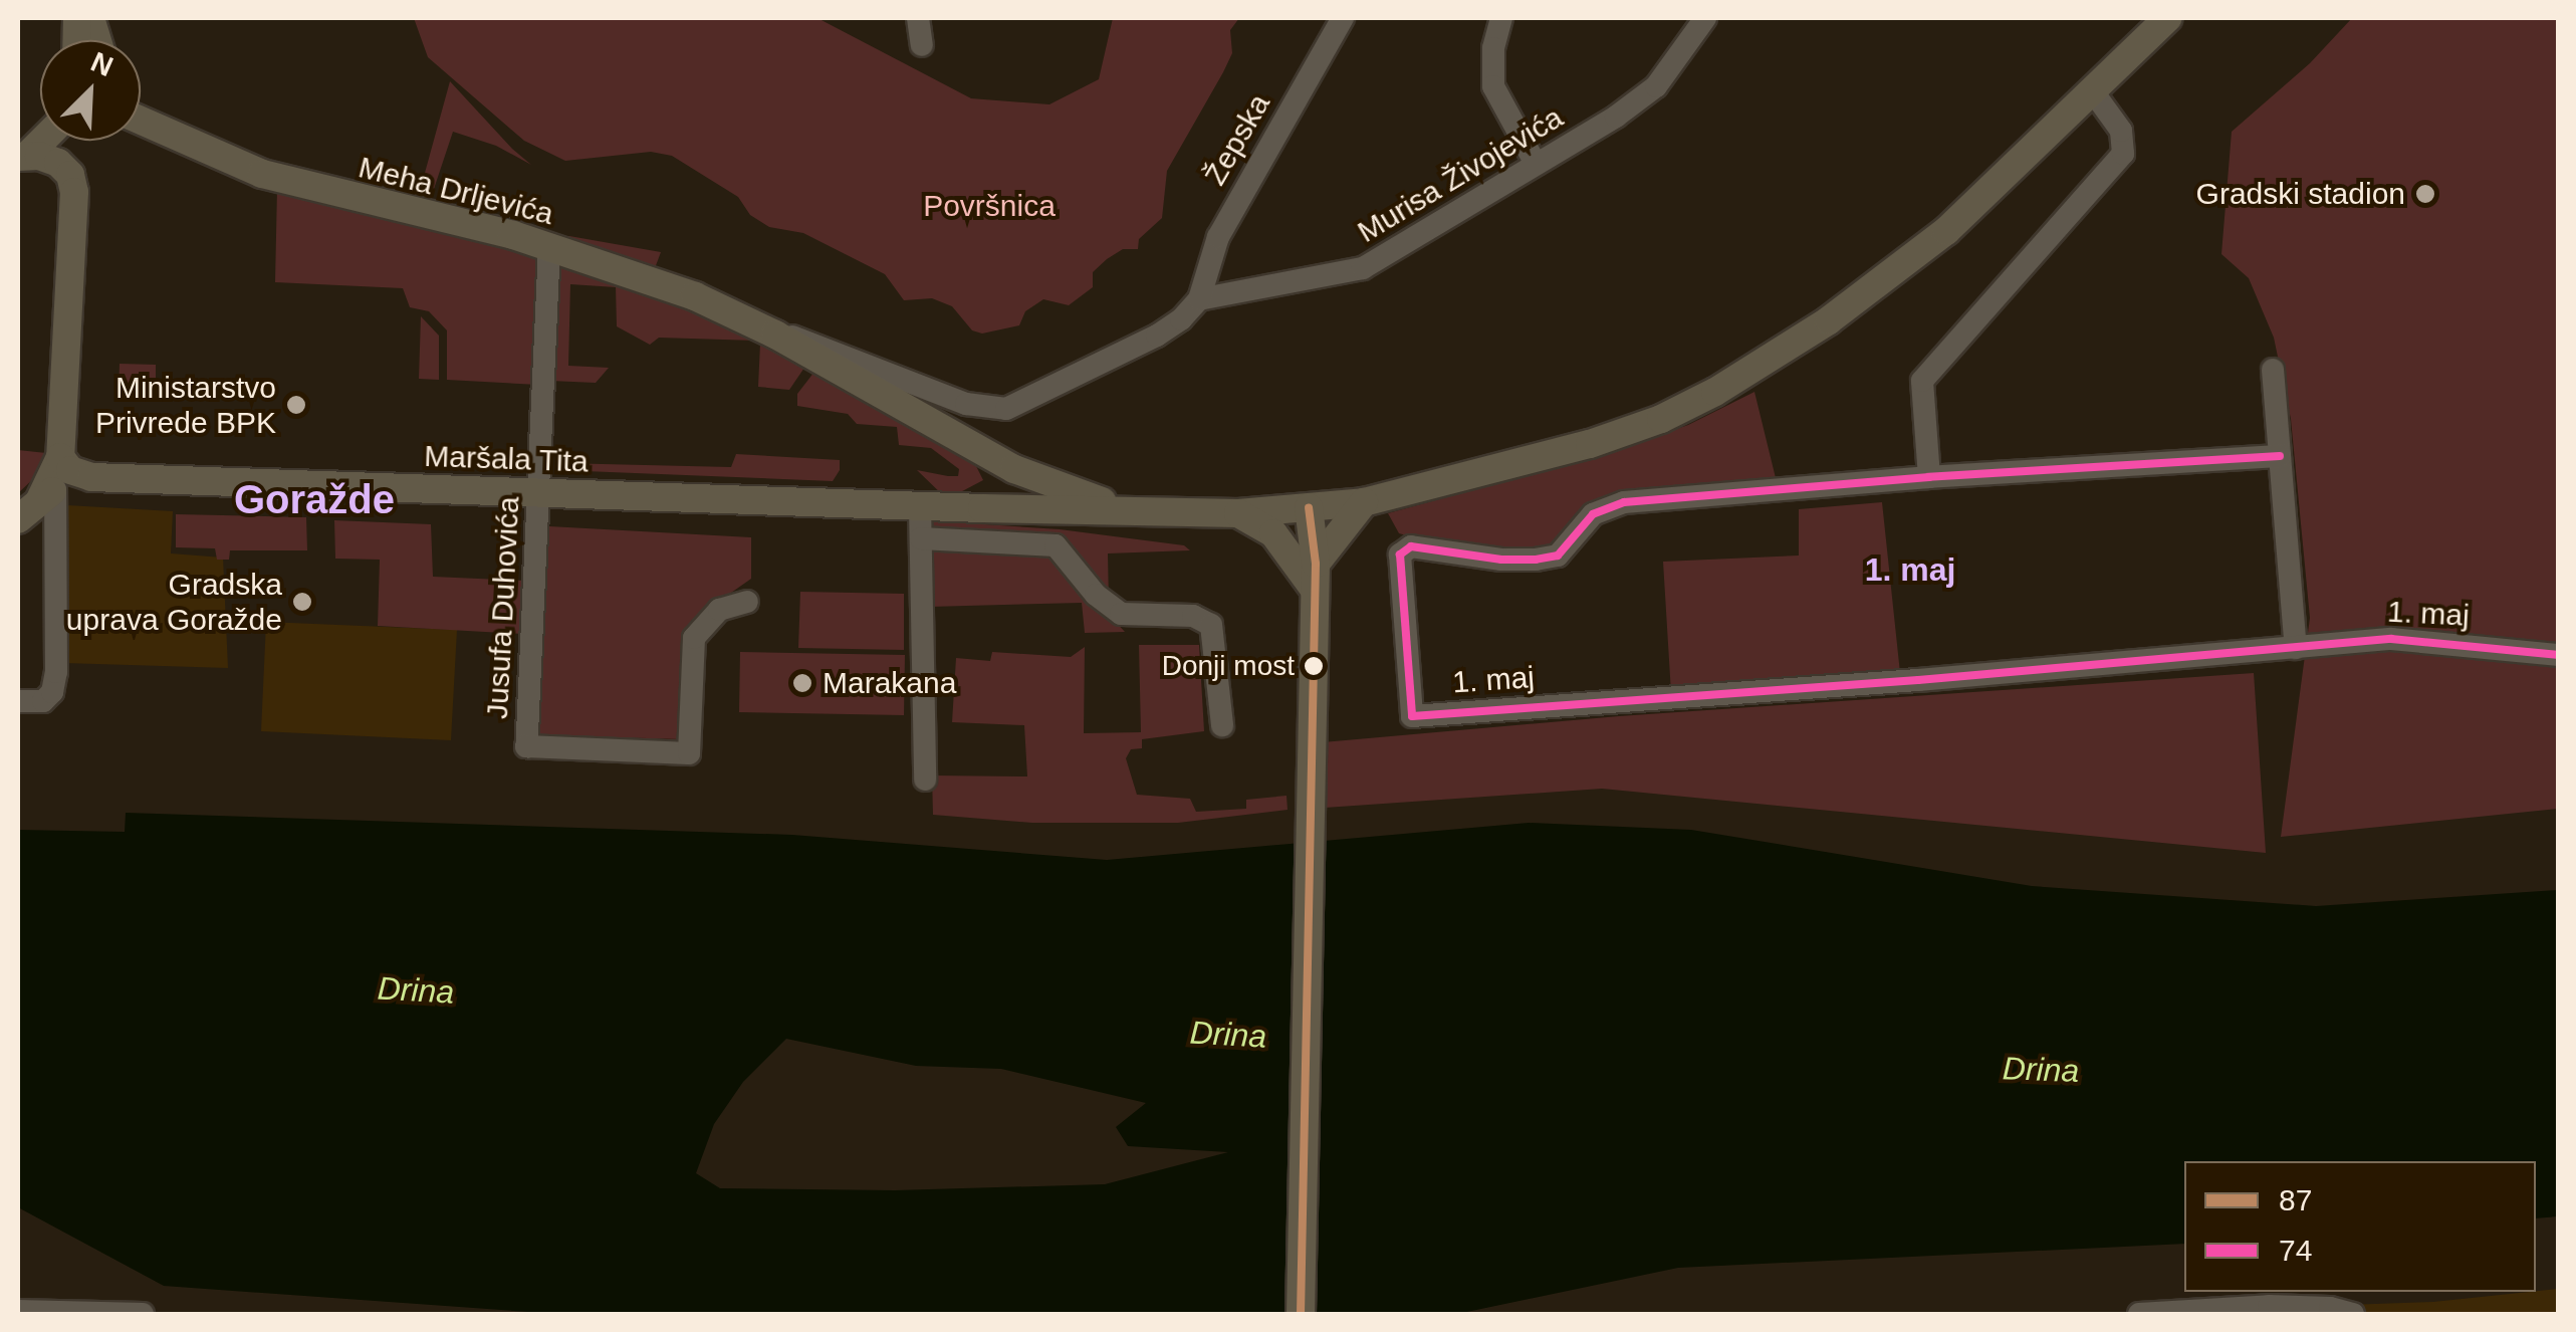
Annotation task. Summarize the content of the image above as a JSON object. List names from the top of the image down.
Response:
{
  "streets": {
    "main road": ["Meha Drljevića", "Maršala Tita"],
    "street": [
      "Žepska",
      "Murisa Živojevića",
      "Jusufa Duhovića",
      "1. maj"
    ]
  },
  "crossings": [
    ["Žepska", "Murisa Živojevića"],
    ["Žepska", "Meha Drljevića"],
    ["Murisa Živojevića", "Meha Drljevića"],
    ["Meha Drljevića", "Maršala Tita"],
    ["Meha Drljevića", "Jusufa Duhovića"],
    ["Maršala Tita", "Jusufa Duhovića"]
  ],
  "districts": ["Goražde", "1. maj"],
  "water": ["Drina"],
  "parks": ["Površnica"],
  "places": [
    "Gradski stadion",
    "Ministarstvo Privrede BPK",
    "Gradska uprava Goražde",
    "Donji most",
    "Marakana"
  ],
  "lines": ["transit line 74", "transit line 87"],
  "legend": ["87", "74"],
  "north": "top right"
}
